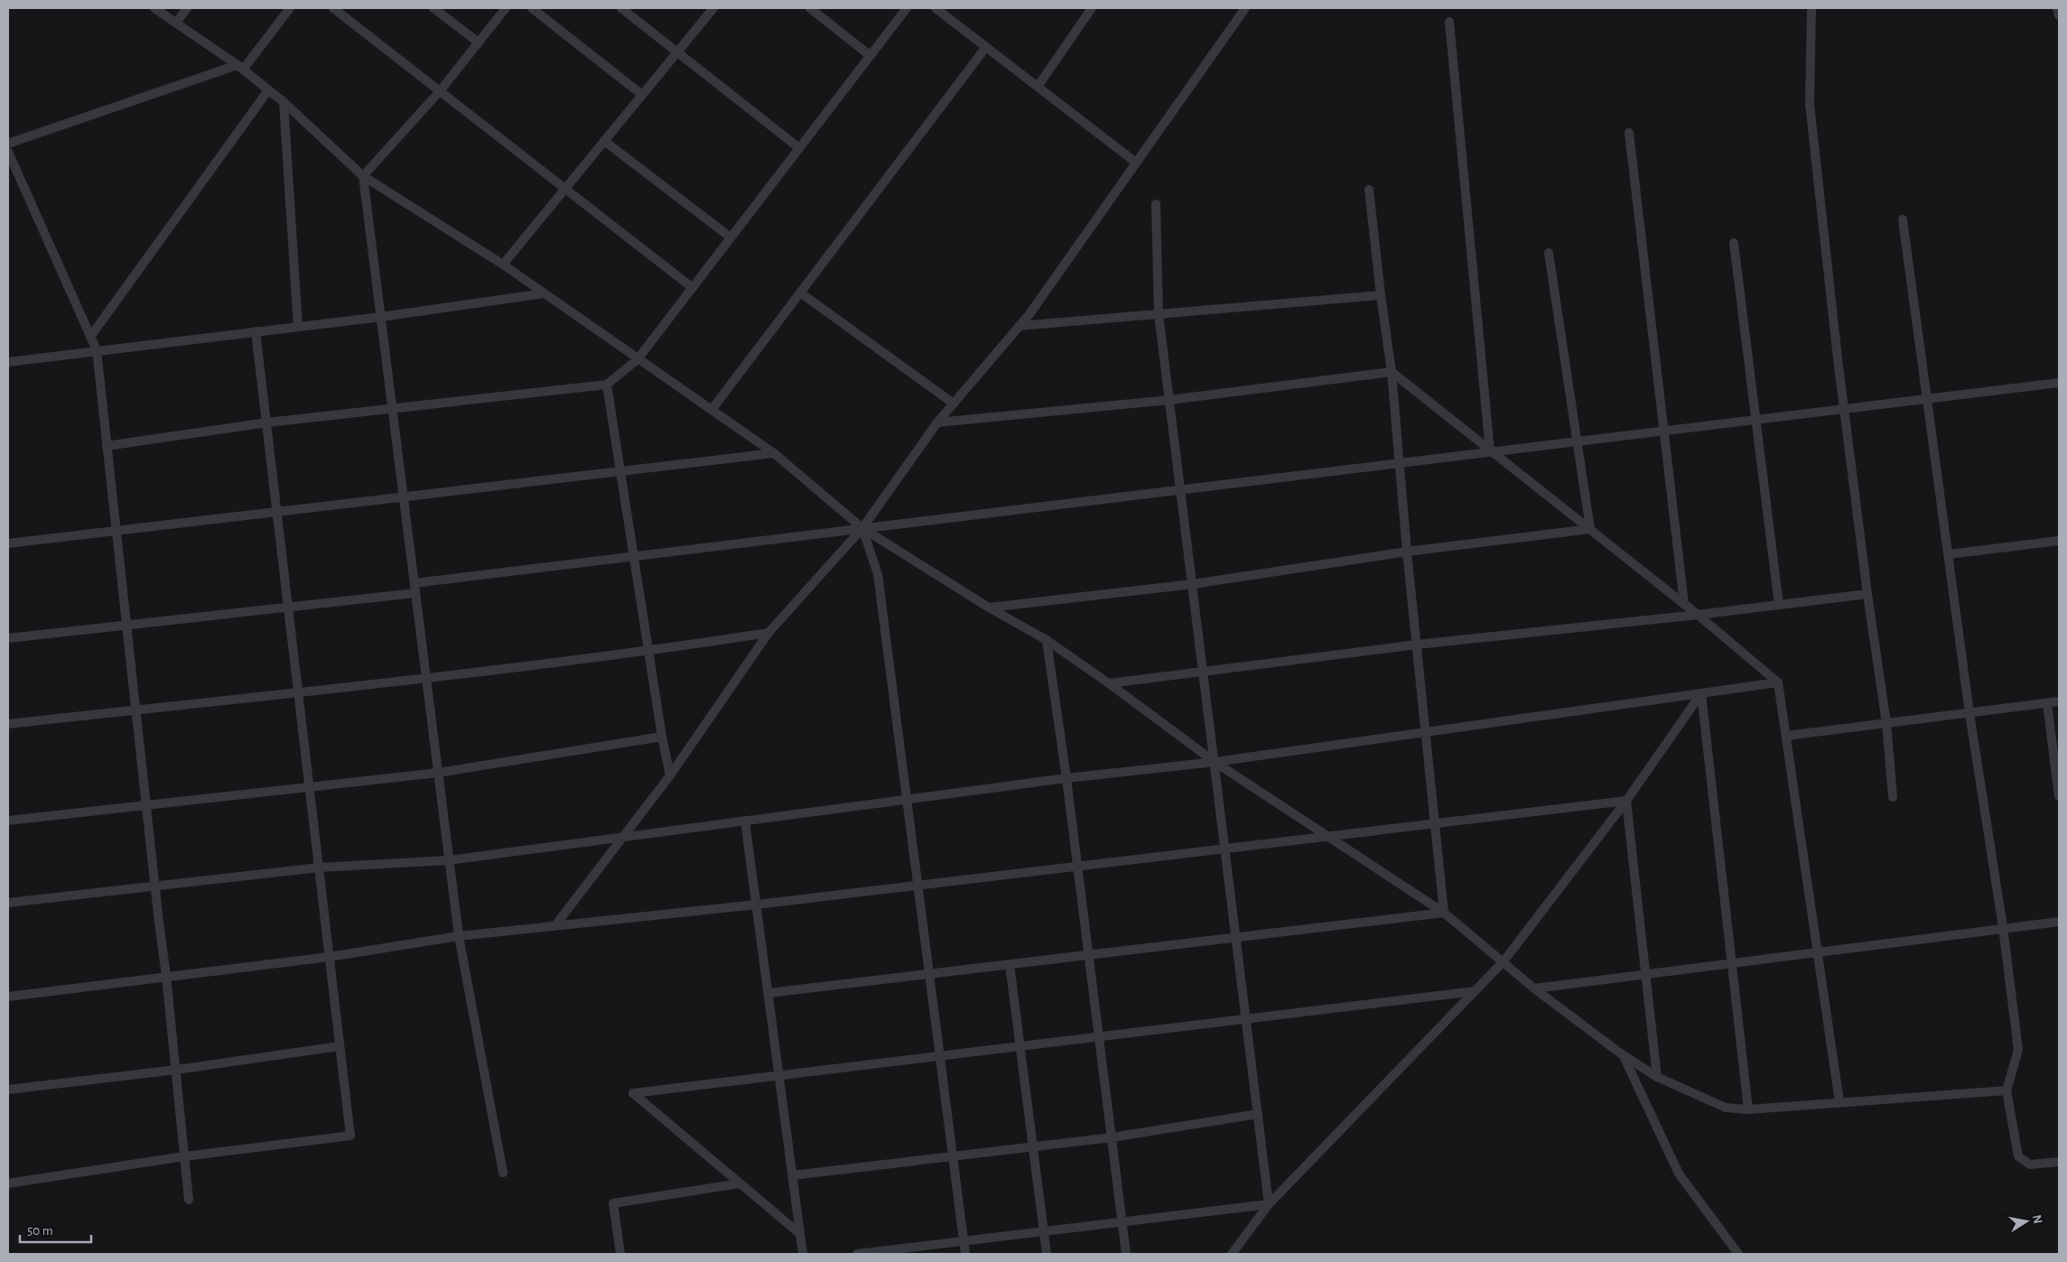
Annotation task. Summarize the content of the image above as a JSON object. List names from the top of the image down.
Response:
{
  "scale_bar": "50 m",
  "north": "right"
}
